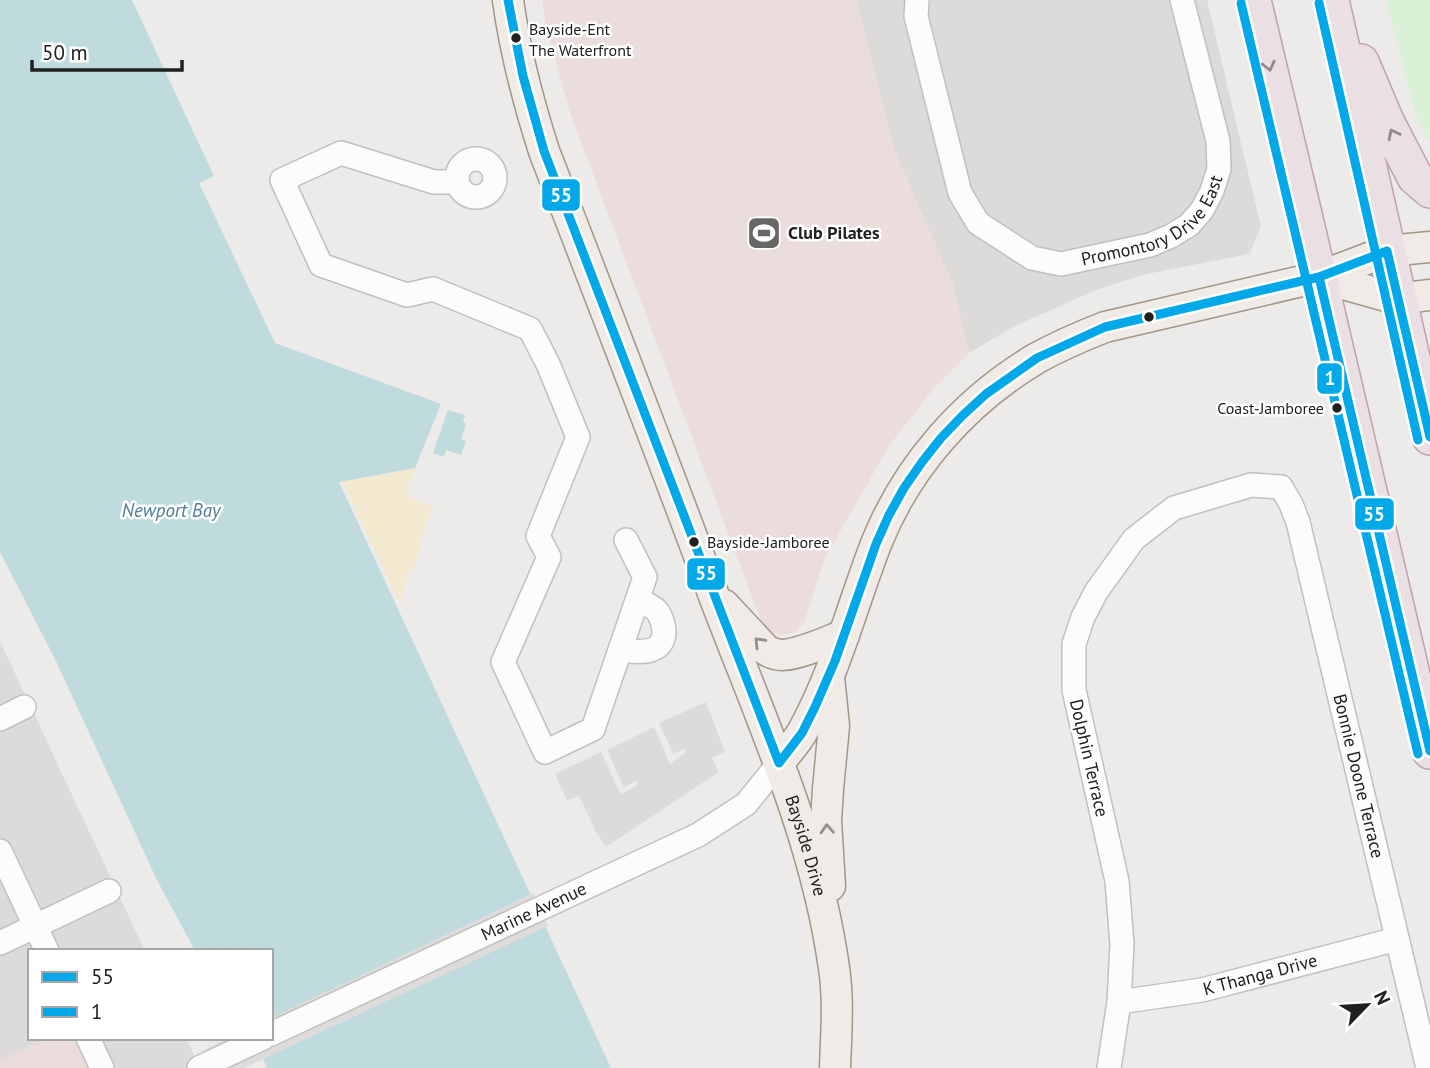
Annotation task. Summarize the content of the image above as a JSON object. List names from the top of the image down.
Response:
{
  "streets": {
    "main road": ["Bayside Drive"],
    "street": [
      "Promontory Drive East",
      "Dolphin Terrace",
      "Bonnie Doone Terrace",
      "Marine Avenue",
      "K Thanga Drive"
    ]
  },
  "crossings": [
    ["Dolphin Terrace", "Bonnie Doone Terrace"],
    ["Dolphin Terrace", "K Thanga Drive"],
    ["Bonnie Doone Terrace", "K Thanga Drive"],
    ["Bayside Drive", "Marine Avenue"]
  ],
  "water": ["Newport Bay"],
  "places": {
    "other": ["Bayside-Ent The Waterfront", "Coast-Jamboree", "Bayside-Jamboree"],
    "sports": ["Club Pilates"]
  },
  "lines": ["transit line 55", "transit line 1"],
  "legend": ["55", "1"],
  "scale_bar": "50 m",
  "north": "top right"
}
